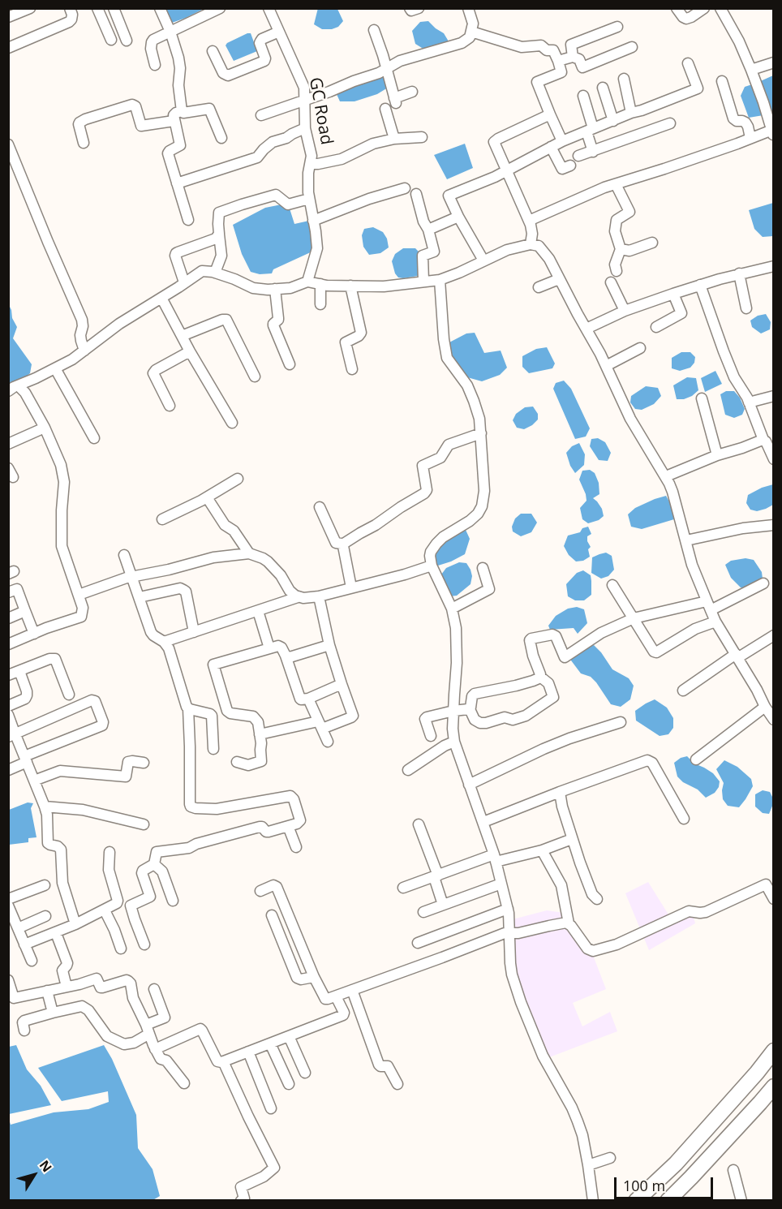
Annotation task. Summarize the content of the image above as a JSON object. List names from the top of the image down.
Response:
{
  "streets": {
    "street": ["GC Road"]
  },
  "scale_bar": "100 m",
  "north": "top right"
}
